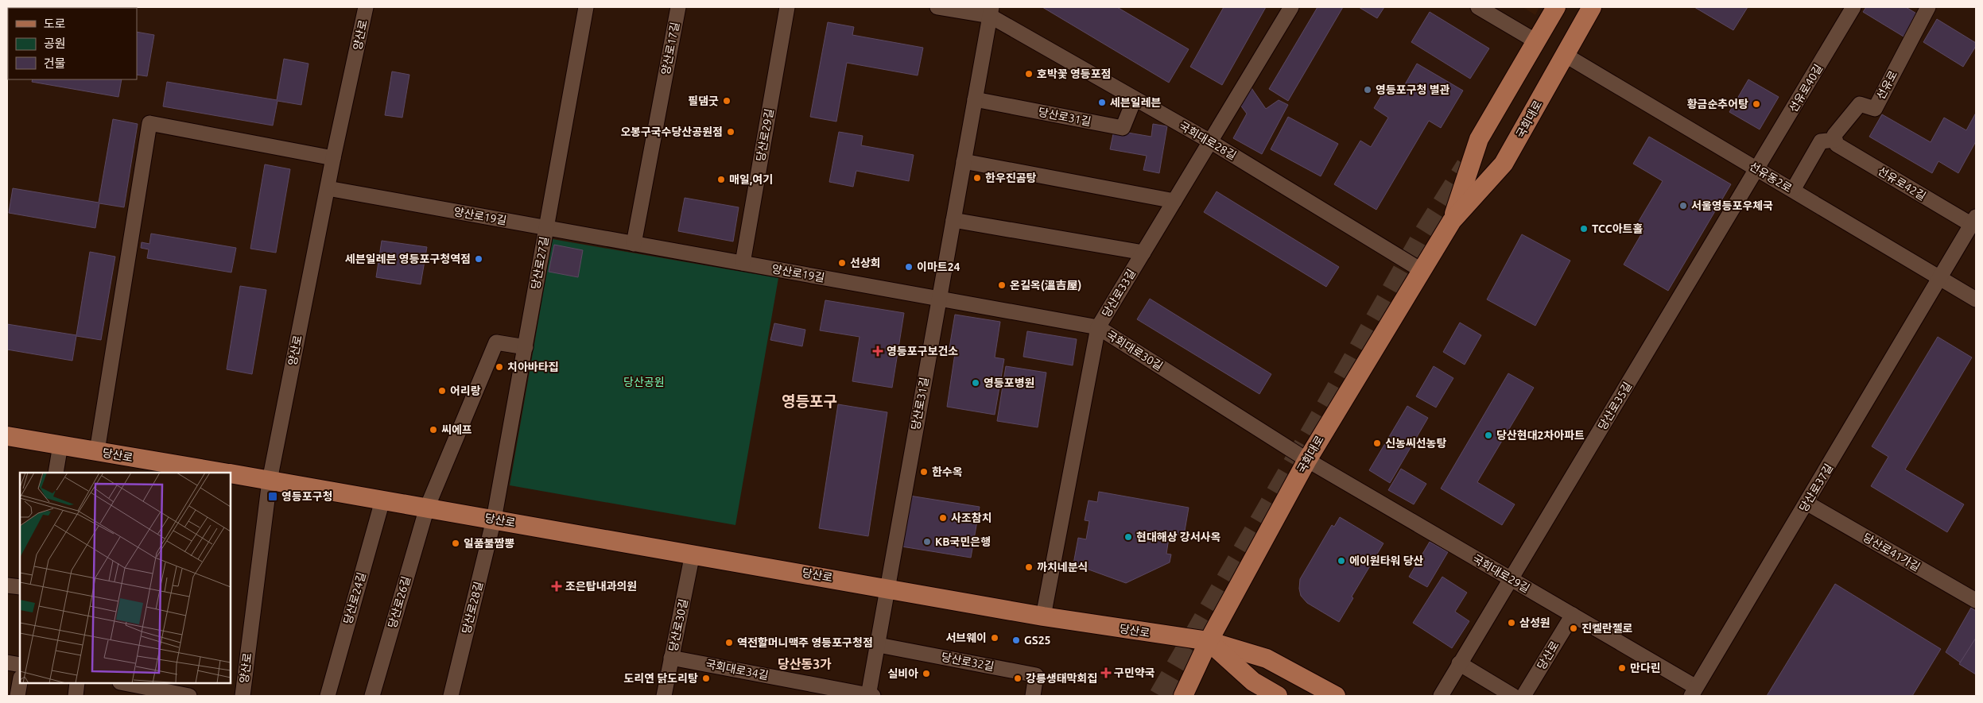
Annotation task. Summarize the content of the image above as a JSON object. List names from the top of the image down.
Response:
{
  "streets": {
    "main road": ["국회대로", "당산로"],
    "street": [
      "양산로",
      "양산로17길",
      "선유로",
      "선유로40길",
      "당산로31길",
      "당산로29길",
      "국회대로28길",
      "선유동2로",
      "선유로42길",
      "양산로19길",
      "당산로27길",
      "당산로33길",
      "국회대로30길",
      "당산로35길",
      "당산로37길",
      "당산로41가길",
      "국회대로29길",
      "당산로24길",
      "당산로26길",
      "당산로28길",
      "당산로30길",
      "당산로32길",
      "국회대로34길"
    ]
  },
  "crossings": [
    ["양산로", "양산로19길"],
    ["양산로", "당산로"],
    ["양산로17길", "양산로19길"],
    ["선유로", "선유로42길"],
    ["선유로40길", "선유동2로"],
    ["선유로40길", "당산로35길"],
    ["당산로31길", "국회대로28길"],
    ["당산로31길", "양산로19길"],
    ["당산로31길", "국회대로30길"],
    ["당산로31길", "당산로"],
    ["국회대로", "국회대로28길"],
    ["국회대로", "선유동2로"],
    ["국회대로", "국회대로30길"],
    ["국회대로", "당산로"],
    ["국회대로", "국회대로29길"],
    ["당산로29길", "양산로19길"],
    ["국회대로28길", "당산로33길"],
    ["선유동2로", "선유로42길"],
    ["선유동2로", "당산로35길"],
    ["선유동2로", "당산로37길"],
    ["선유로42길", "당산로37길"],
    ["양산로19길", "당산로27길"],
    ["양산로19길", "국회대로30길"],
    ["당산로27길", "당산로"],
    ["당산로27길", "당산로28길"],
    ["당산로33길", "국회대로30길"],
    ["당산로33길", "당산로"],
    ["국회대로30길", "국회대로29길"],
    ["당산로35길", "국회대로29길"],
    ["당산로", "국회대로29길"],
    ["당산로", "당산로24길"],
    ["당산로", "당산로26길"],
    ["당산로", "당산로28길"],
    ["당산로", "당산로30길"],
    ["당산로37길", "당산로41가길"],
    ["당산로37길", "국회대로29길"],
    ["당산로30길", "국회대로34길"]
  ],
  "districts": ["영등포구", "당산동3가"],
  "parks": ["당산공원"],
  "places": {
    "other": [
      "호박꽃 영등포점",
      "영등포구청 별관",
      "필댐굿",
      "세븐일레븐",
      "황금순추어탕",
      "오봉구국수당산공원점",
      "한우진곰탕",
      "매일,여기",
      "서울영등포우체국",
      "TCC아트홀",
      "세븐일레븐 영등포구청역점",
      "선상회",
      "이마트24",
      "온길옥(溫吉屋)",
      "치아바타집",
      "영등포병원",
      "어리랑",
      "씨에프",
      "당산현대2차아파트",
      "신농씨선농탕",
      "한수옥",
      "사조참치",
      "현대해상 강서사옥",
      "KB국민은행",
      "일품불짬뽕",
      "에이원타워 당산",
      "까치네분식",
      "삼성원",
      "진켈란젤로",
      "서브웨이",
      "GS25",
      "역전할머니맥주 영등포구청점",
      "만다린",
      "실비아",
      "도리연 닭도리탕",
      "강릉생태막회집"
    ],
    "health": ["영등포구보건소", "조은탑내과의원", "구민약국"],
    "transit": ["영등포구청"]
  },
  "legend": ["도로", "공원", "건물"]
}
